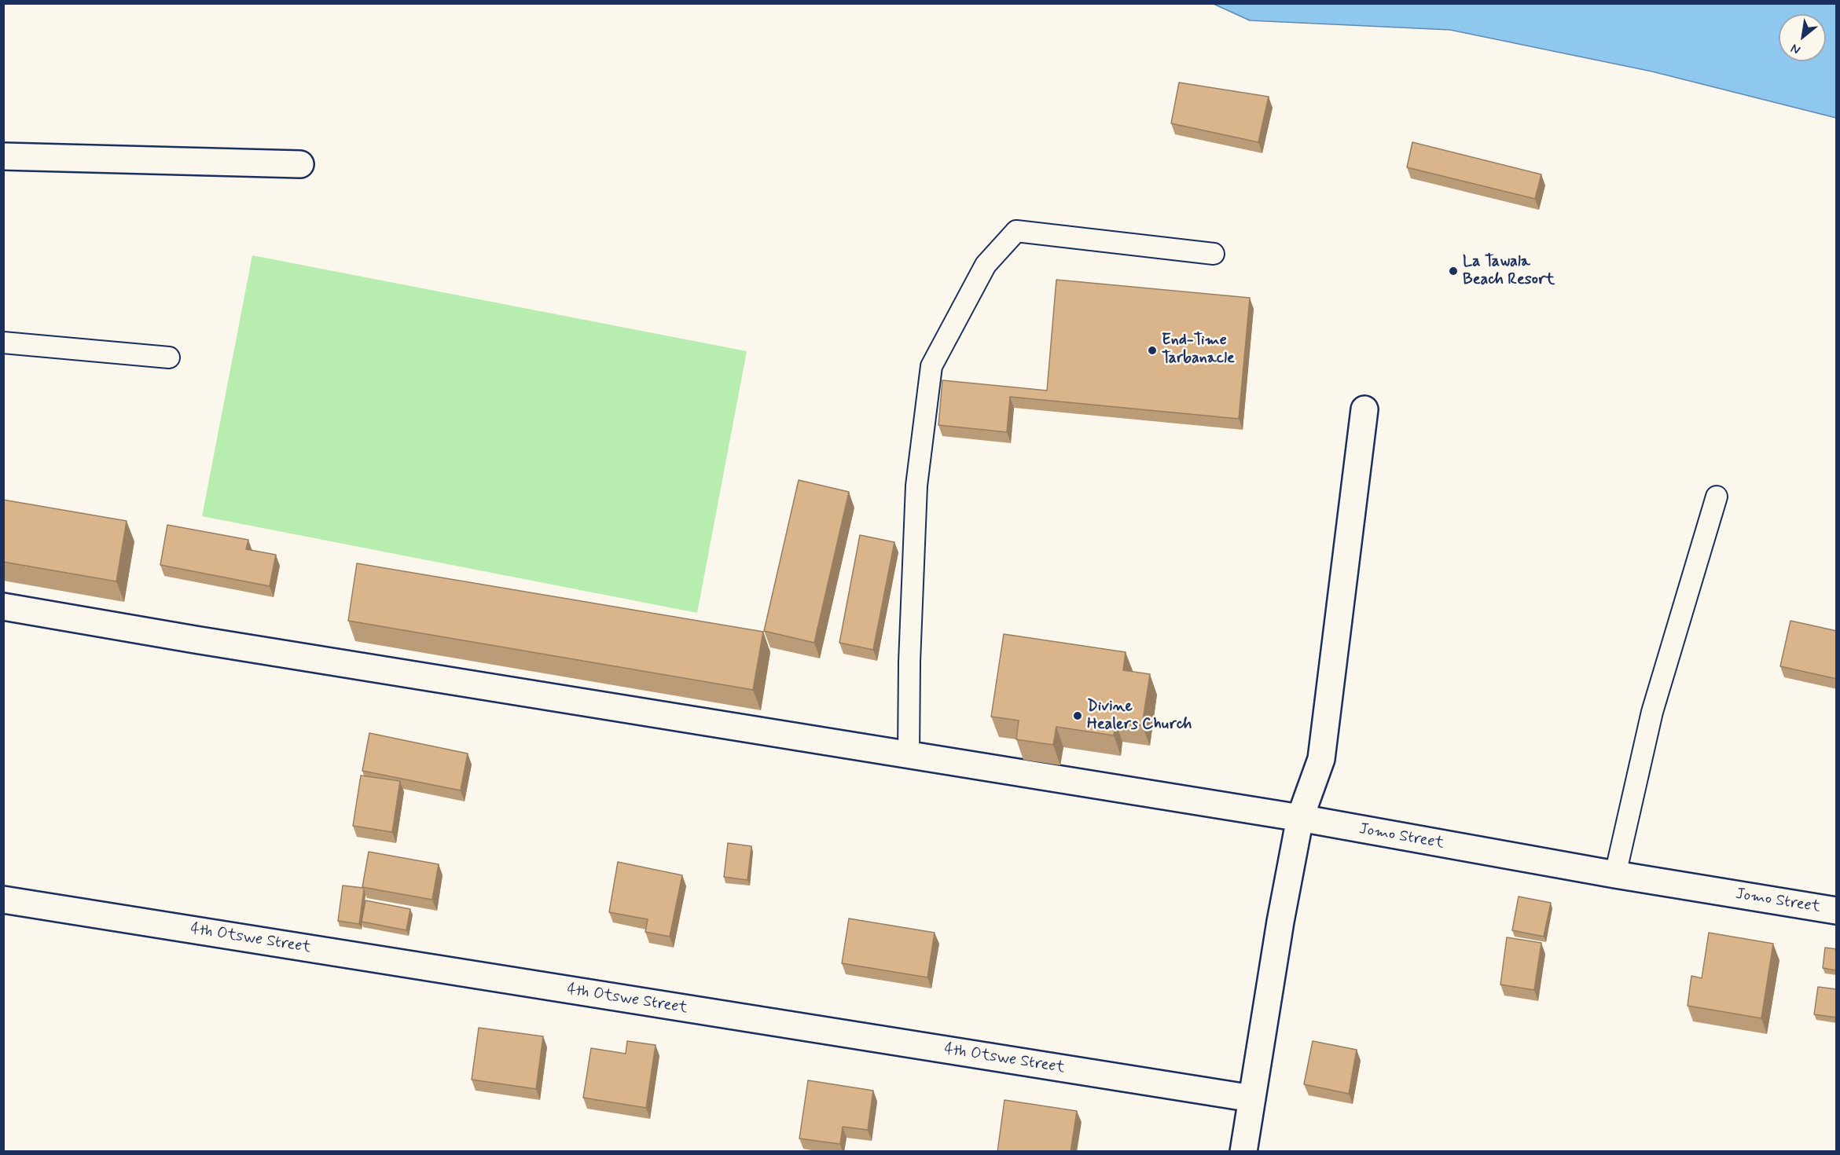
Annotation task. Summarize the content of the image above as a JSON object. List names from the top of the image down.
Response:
{
  "streets": {
    "street": ["Jomo Street", "4th Otswe Street"]
  },
  "places": ["La Tawala Beach Resort", "End-Time Tarbanacle", "Divine Healers Church"],
  "north": "bottom left"
}
